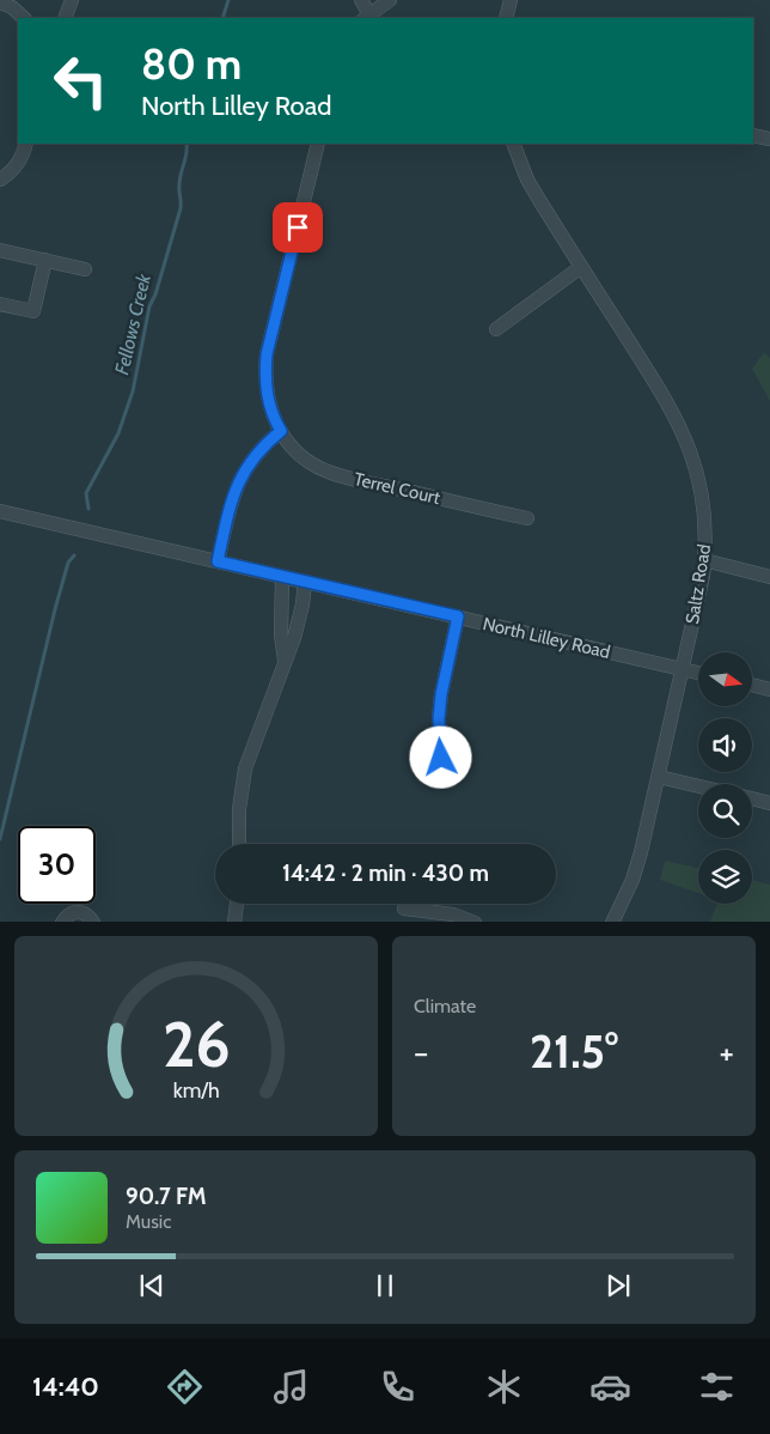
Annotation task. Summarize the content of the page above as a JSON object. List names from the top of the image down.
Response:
{
  "streets": {
    "street": ["Terrel Court", "Saltz Road", "North Lilley Road"]
  },
  "crossings": [
    ["Saltz Road", "North Lilley Road"]
  ],
  "water": ["Fellows Creek"],
  "north": "right",
  "page": {
    "turn": ["80 m", "North Lilley Road"],
    "limit": "30",
    "trip": "14:42 · 2 min · 430 m",
    "tile": "Climate",
    "heat": ["−", "21.5°", "+"],
    "song": ["90.7 FM", "Music"],
    "tabs": "14:40",
    "gauge": ["26", "km/h"]
  }
}
